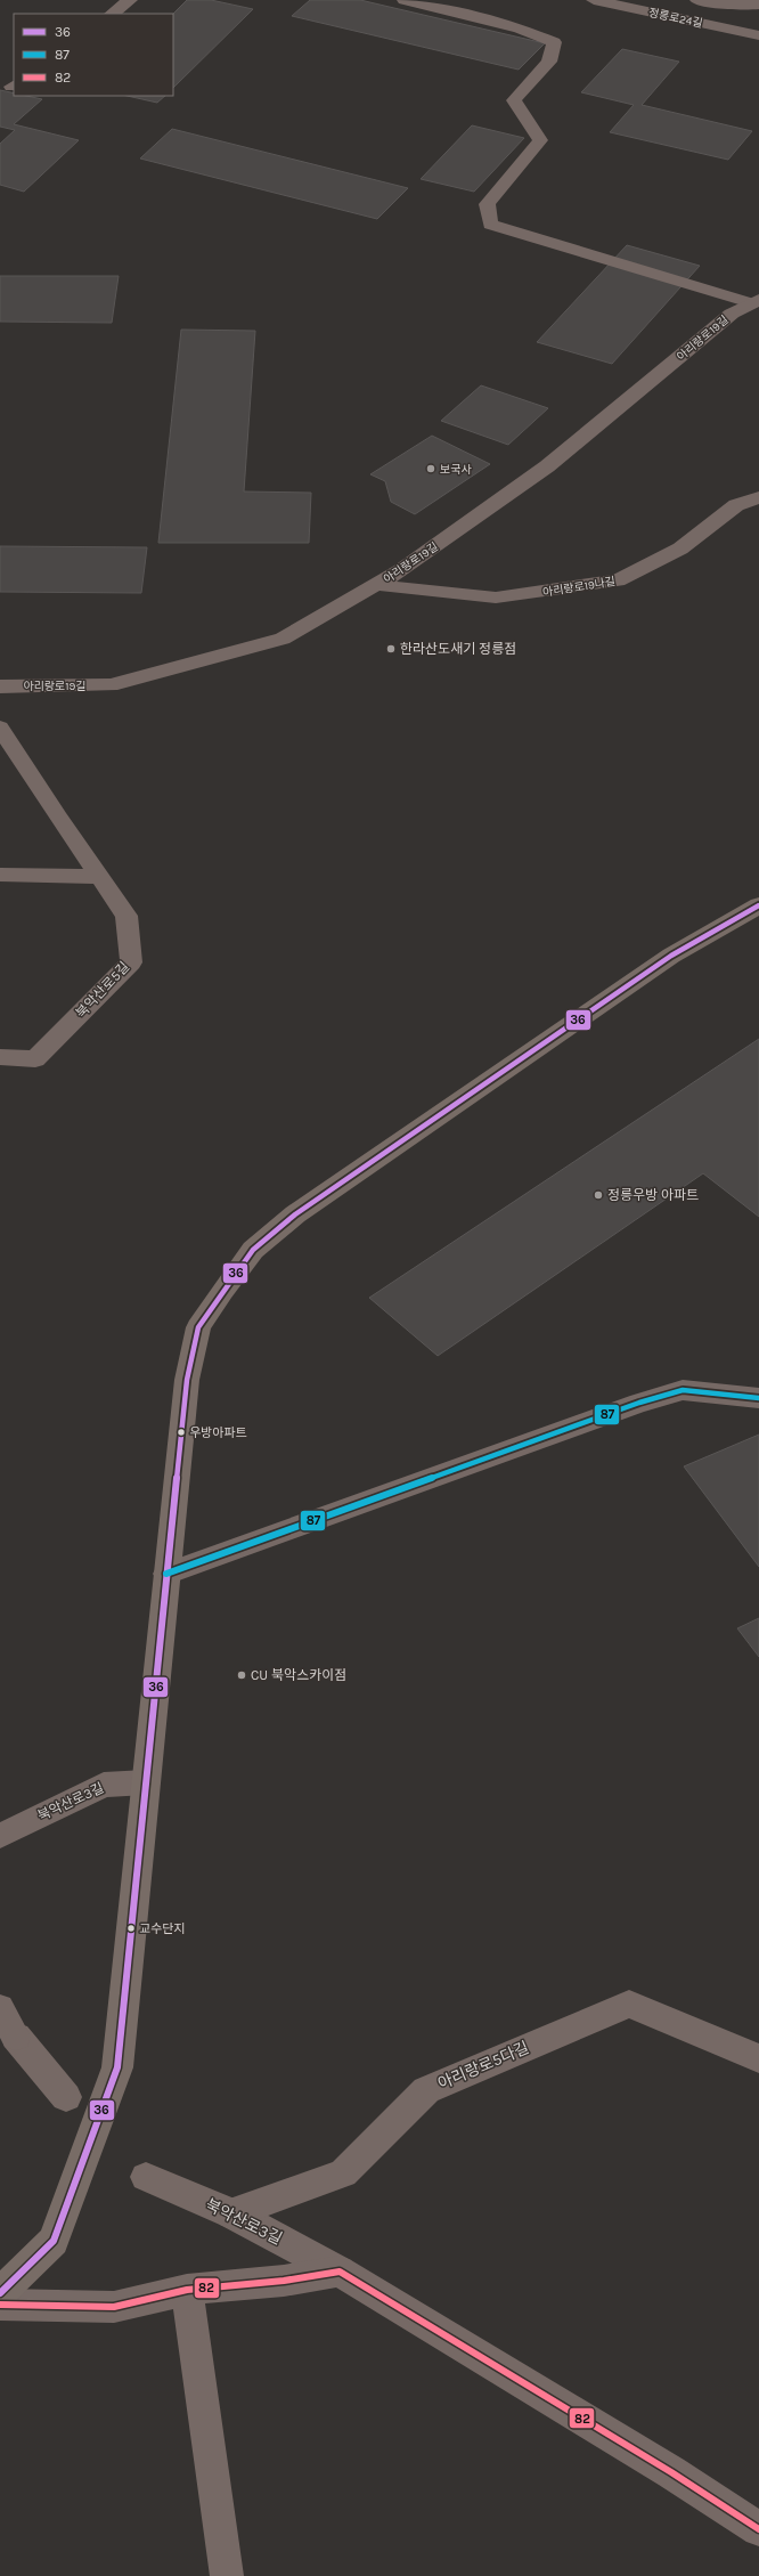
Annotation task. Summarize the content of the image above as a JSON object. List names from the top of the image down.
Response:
{
  "streets": {
    "street": [
      "정릉로24길",
      "아리랑로19길",
      "아리랑로19나길",
      "북악산로5길",
      "북악산로3길",
      "아리랑로5다길"
    ]
  },
  "crossings": [
    ["아리랑로19길", "아리랑로19나길"],
    ["북악산로3길", "아리랑로5다길"]
  ],
  "places": [
    "보국사",
    "한라산도새기 정릉점",
    "정릉우방 아파트",
    "우방아파트",
    "CU 북악스카이점",
    "교수단지"
  ],
  "lines": ["transit line 36", "transit line 87", "transit line 82"],
  "legend": ["36", "87", "82"]
}
